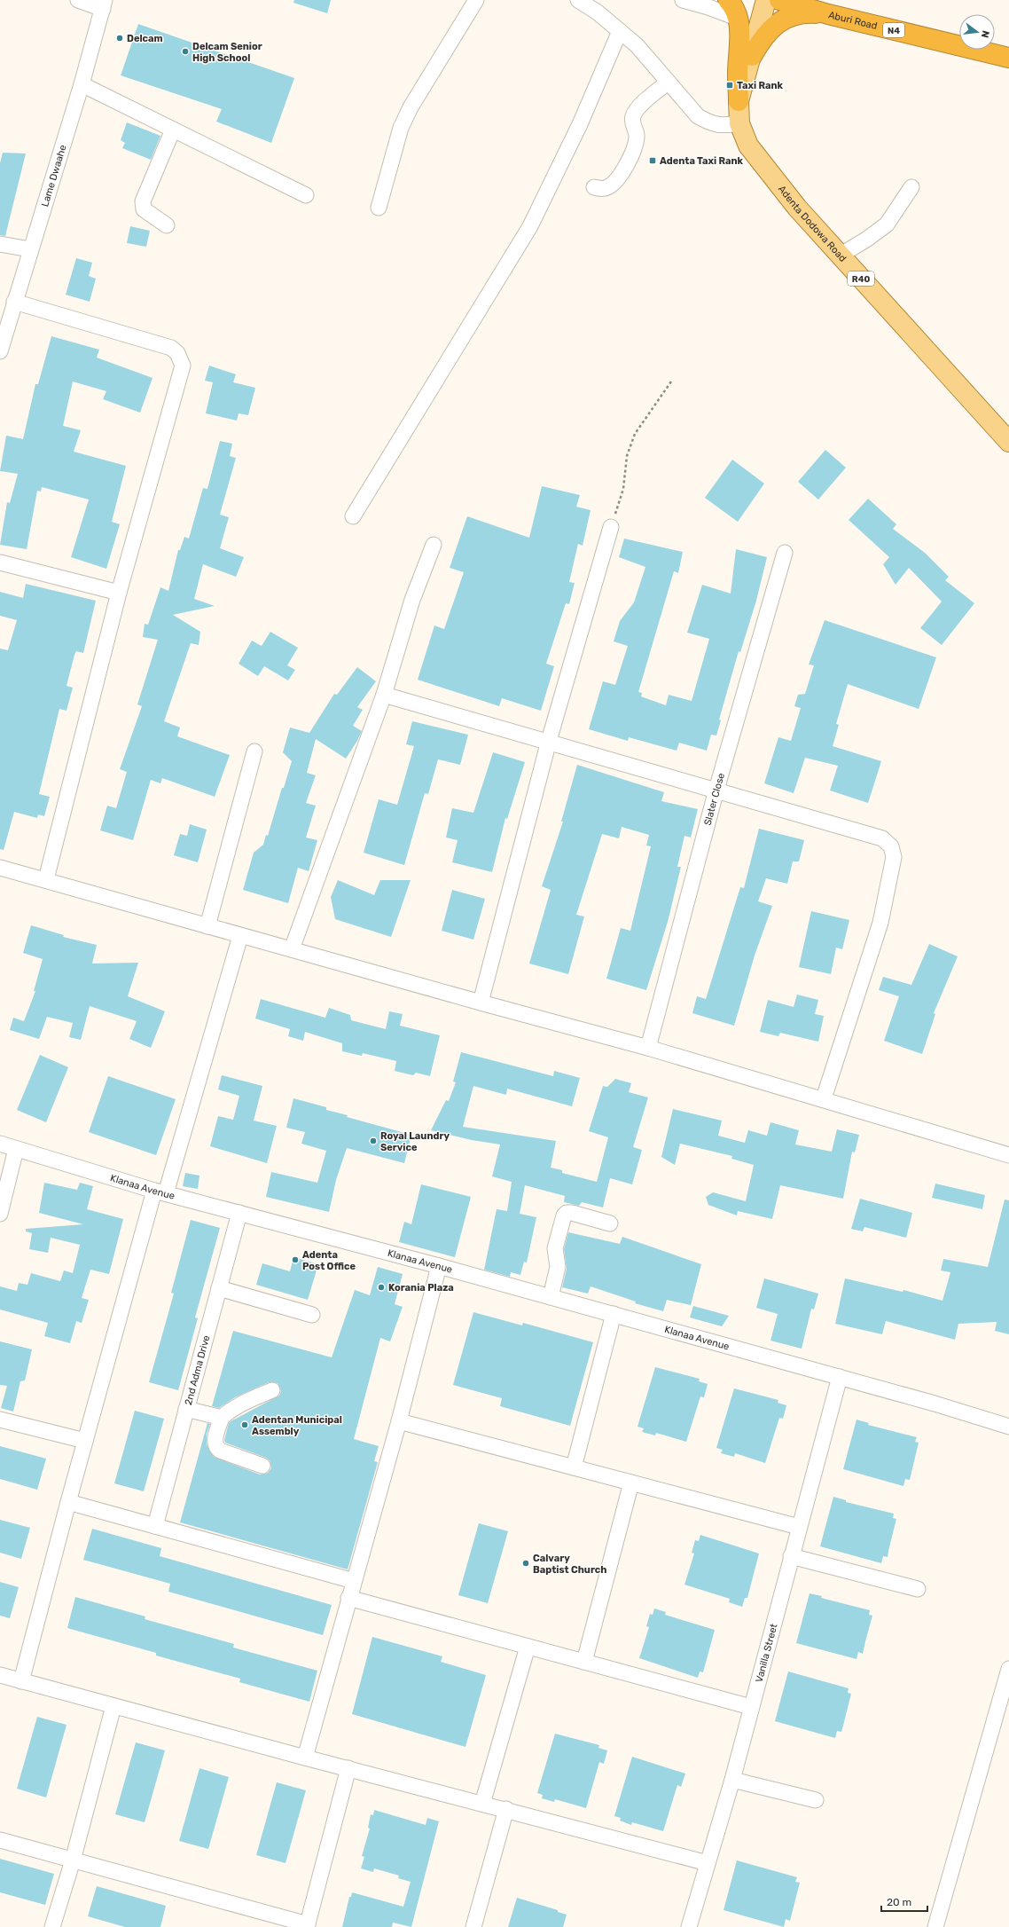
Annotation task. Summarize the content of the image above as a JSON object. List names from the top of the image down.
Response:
{
  "streets": {
    "highway": ["Aburi Road", "N4"],
    "main road": ["Adenta Dodowa Road", "R40"],
    "street": [
      "Lame Dwaahe",
      "Slater Close",
      "Klanaa Avenue",
      "2nd Adma Drive",
      "Vanilla Street"
    ]
  },
  "crossings": [
    ["Klanaa Avenue", "2nd Adma Drive"],
    ["Klanaa Avenue", "Vanilla Street"]
  ],
  "places": {
    "other": [
      "Delcam",
      "Delcam Senior High School",
      "Royal Laundry Service",
      "Adenta Post Office",
      "Korania Plaza",
      "Adentan Municipal Assembly",
      "Calvary Baptist Church"
    ],
    "transit": ["Taxi Rank", "Adenta Taxi Rank"]
  },
  "scale_bar": "20 m",
  "north": "right"
}
